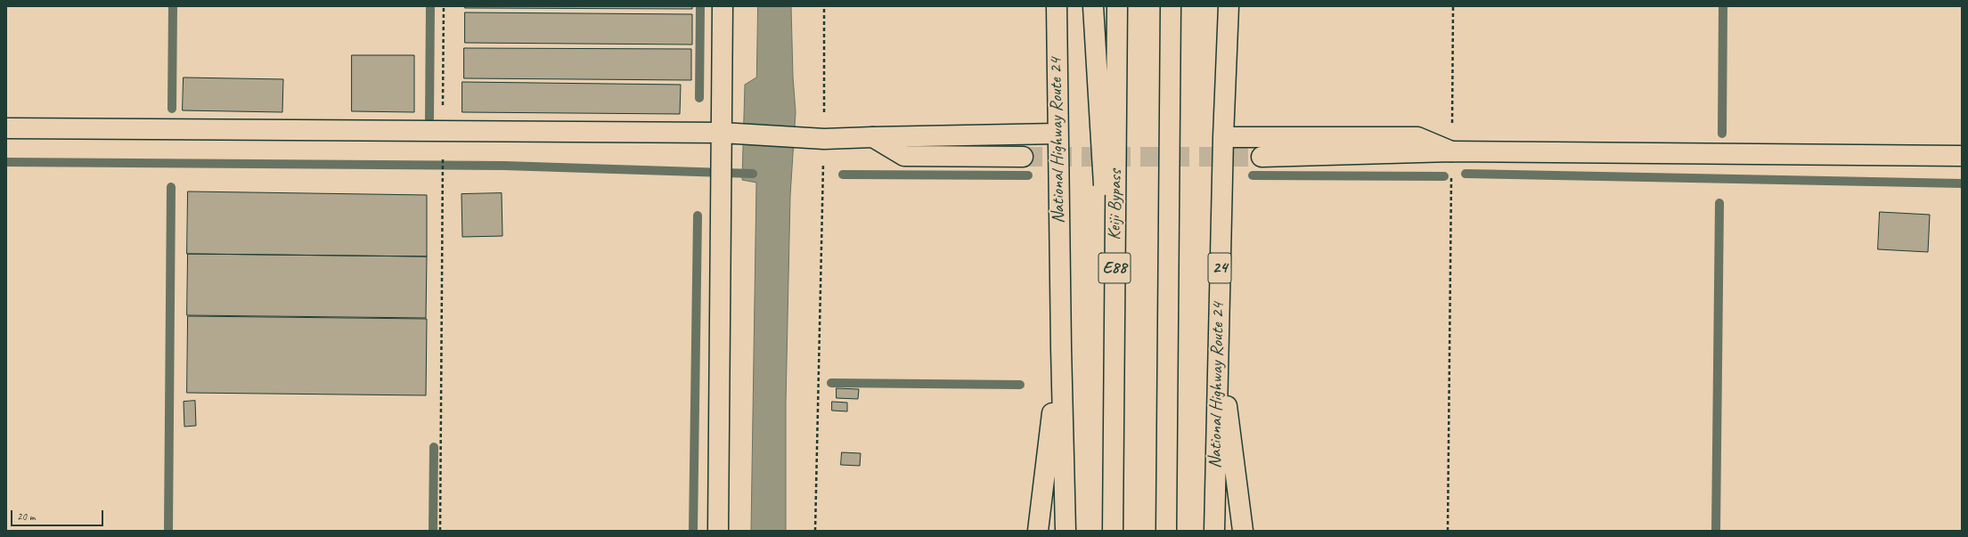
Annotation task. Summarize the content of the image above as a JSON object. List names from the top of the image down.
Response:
{
  "streets": {
    "main road": [
      "National Highway Route 24",
      "Keiji Bypass",
      "E88",
      "24"
    ]
  },
  "scale_bar": "20 m"
}
